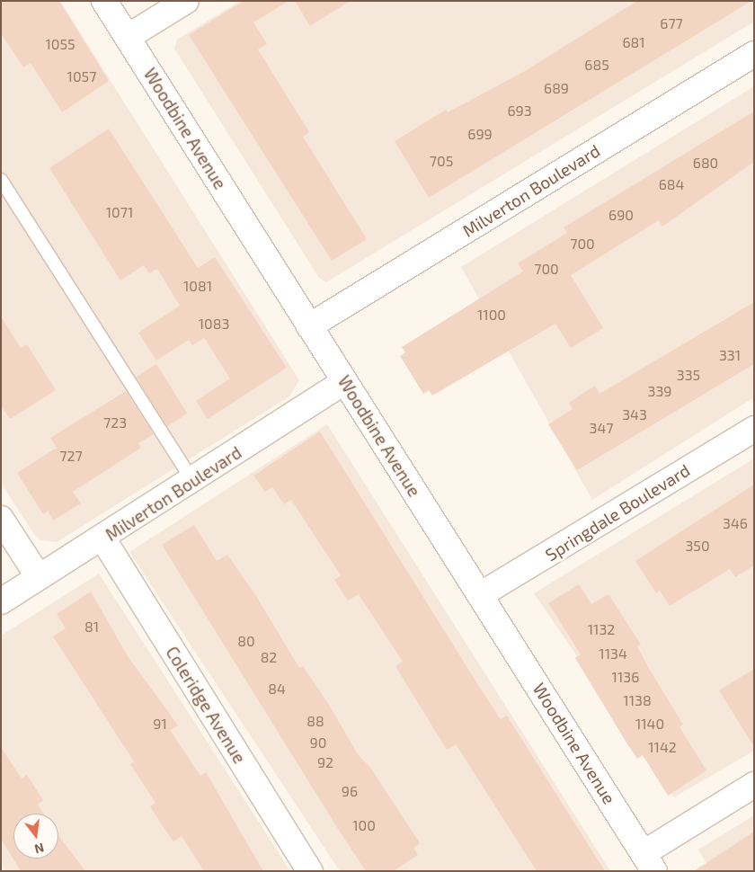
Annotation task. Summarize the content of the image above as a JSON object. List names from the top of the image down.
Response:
{
  "streets": {
    "street": [
      "Woodbine Avenue",
      "Milverton Boulevard",
      "Springdale Boulevard",
      "Coleridge Avenue"
    ]
  },
  "crossings": [
    ["Woodbine Avenue", "Milverton Boulevard"],
    ["Woodbine Avenue", "Springdale Boulevard"],
    ["Milverton Boulevard", "Coleridge Avenue"]
  ],
  "house_numbers": [
    "677",
    "681",
    "1055",
    "685",
    "1057",
    "689",
    "693",
    "699",
    "705",
    "680",
    "684",
    "1071",
    "690",
    "700",
    "700",
    "1081",
    "1100",
    "1083",
    "331",
    "335",
    "339",
    "343",
    "723",
    "347",
    "727",
    "346",
    "350",
    "81",
    "1132",
    "80",
    "1134",
    "82",
    "1136",
    "84",
    "1138",
    "88",
    "91",
    "1140",
    "90",
    "1142",
    "92",
    "96",
    "100"
  ],
  "north": "bottom"
}
